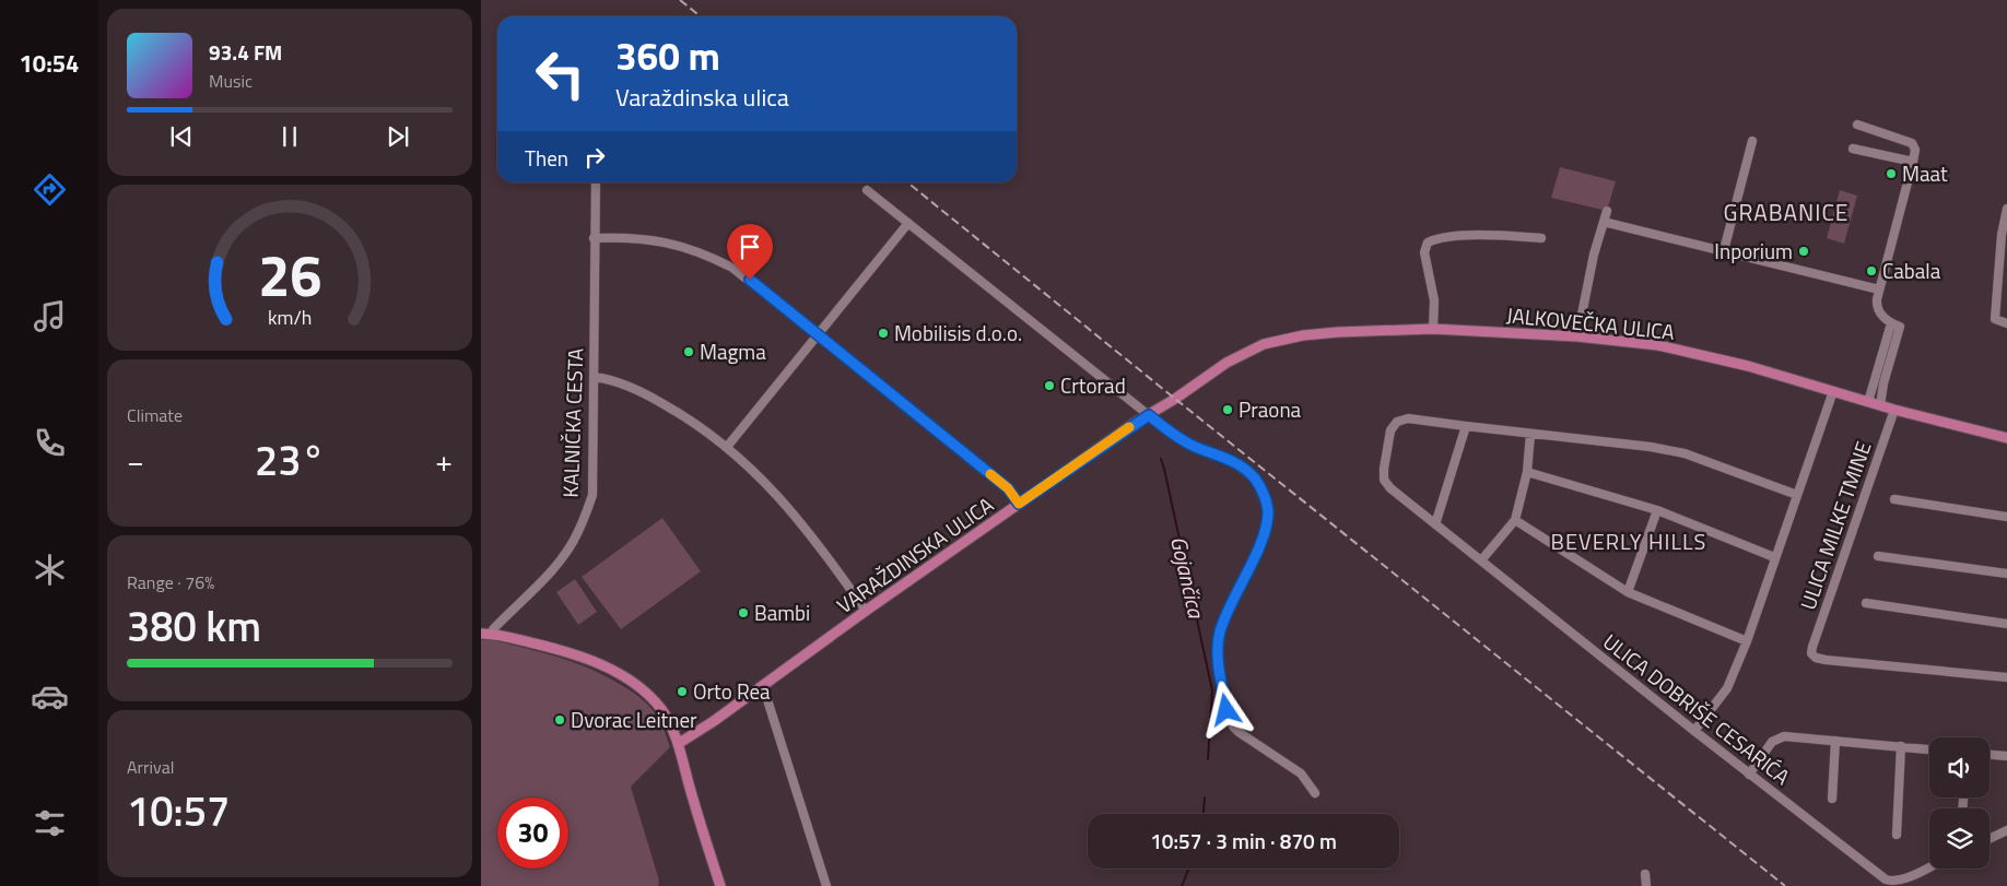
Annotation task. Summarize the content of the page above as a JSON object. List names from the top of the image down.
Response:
{
  "streets": {
    "main road": ["JALKOVEČKA ULICA", "VARAŽDINSKA ULICA"],
    "street": ["KALNIČKA CESTA", "ULICA MILKE TMINE", "ULICA DOBRIŠE CESARIĆA"]
  },
  "crossings": [
    ["JALKOVEČKA ULICA", "ULICA MILKE TMINE"],
    ["JALKOVEČKA ULICA", "VARAŽDINSKA ULICA"]
  ],
  "districts": ["GRABANICE", "BEVERLY HILLS"],
  "water": ["Gojančica"],
  "places": [
    "Maat",
    "Inporium",
    "Cabala",
    "Mobilisis d.o.o.",
    "Magma",
    "Crtorad",
    "Praona",
    "Bambi",
    "Orto Rea",
    "Dvorac Leitner"
  ],
  "page": {
    "tabs": "10:54",
    "turn": ["360 m", "Varaždinska ulica"],
    "song": ["93.4 FM", "Music"],
    "then": "Then",
    "tile": [
      "Climate",
      ["Range · 76%", "380 km"],
      ["Arrival", "10:57"]
    ],
    "heat": ["−", "23°", "+"],
    "limit": "30",
    "trip": "10:57 · 3 min · 870 m",
    "gauge": ["26", "km/h"]
  }
}
